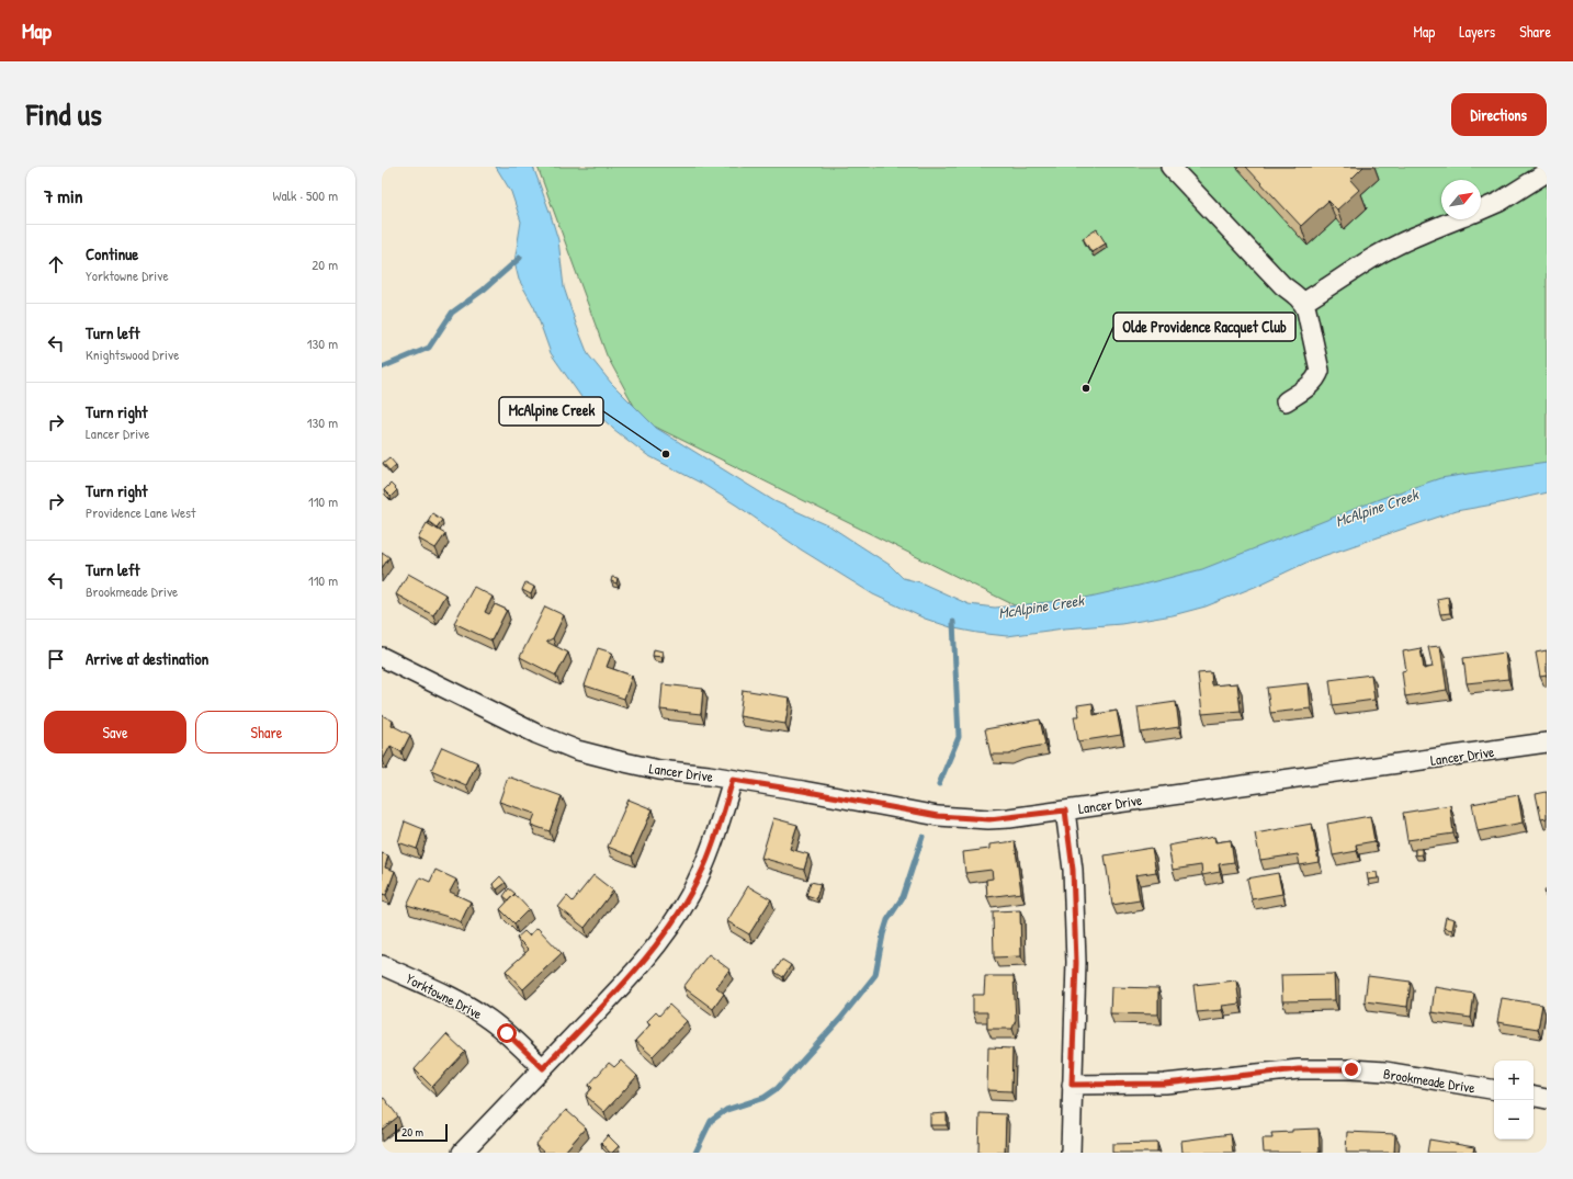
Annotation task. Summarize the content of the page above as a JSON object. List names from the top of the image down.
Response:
{
  "streets": {
    "street": ["Lancer Drive", "Yorktowne Drive", "Brookmeade Drive"]
  },
  "water": ["McAlpine Creek"],
  "places": ["Olde Providence Racquet Club", "McAlpine Creek"],
  "scale_bar": "20 m",
  "north": "top right",
  "page": {
    "header": "Map",
    "nav": ["Map", "Layers", "Share"],
    "title": "Find us",
    "buttons": [
      "Directions",
      ["Save", "Share"]
    ],
    "heading": ["7 min", "Walk · 500 m"],
    "list": [
      ["Continue", "Yorktowne Drive", "20 m"],
      ["Turn left", "Knightswood Drive", "130 m"],
      ["Turn right", "Lancer Drive", "130 m"],
      ["Turn right", "Providence Lane West", "110 m"],
      ["Turn left", "Brookmeade Drive", "110 m"],
      "Arrive at destination"
    ],
    "map_buttons": ["+", "−"],
    "scale": "20 m"
  }
}
